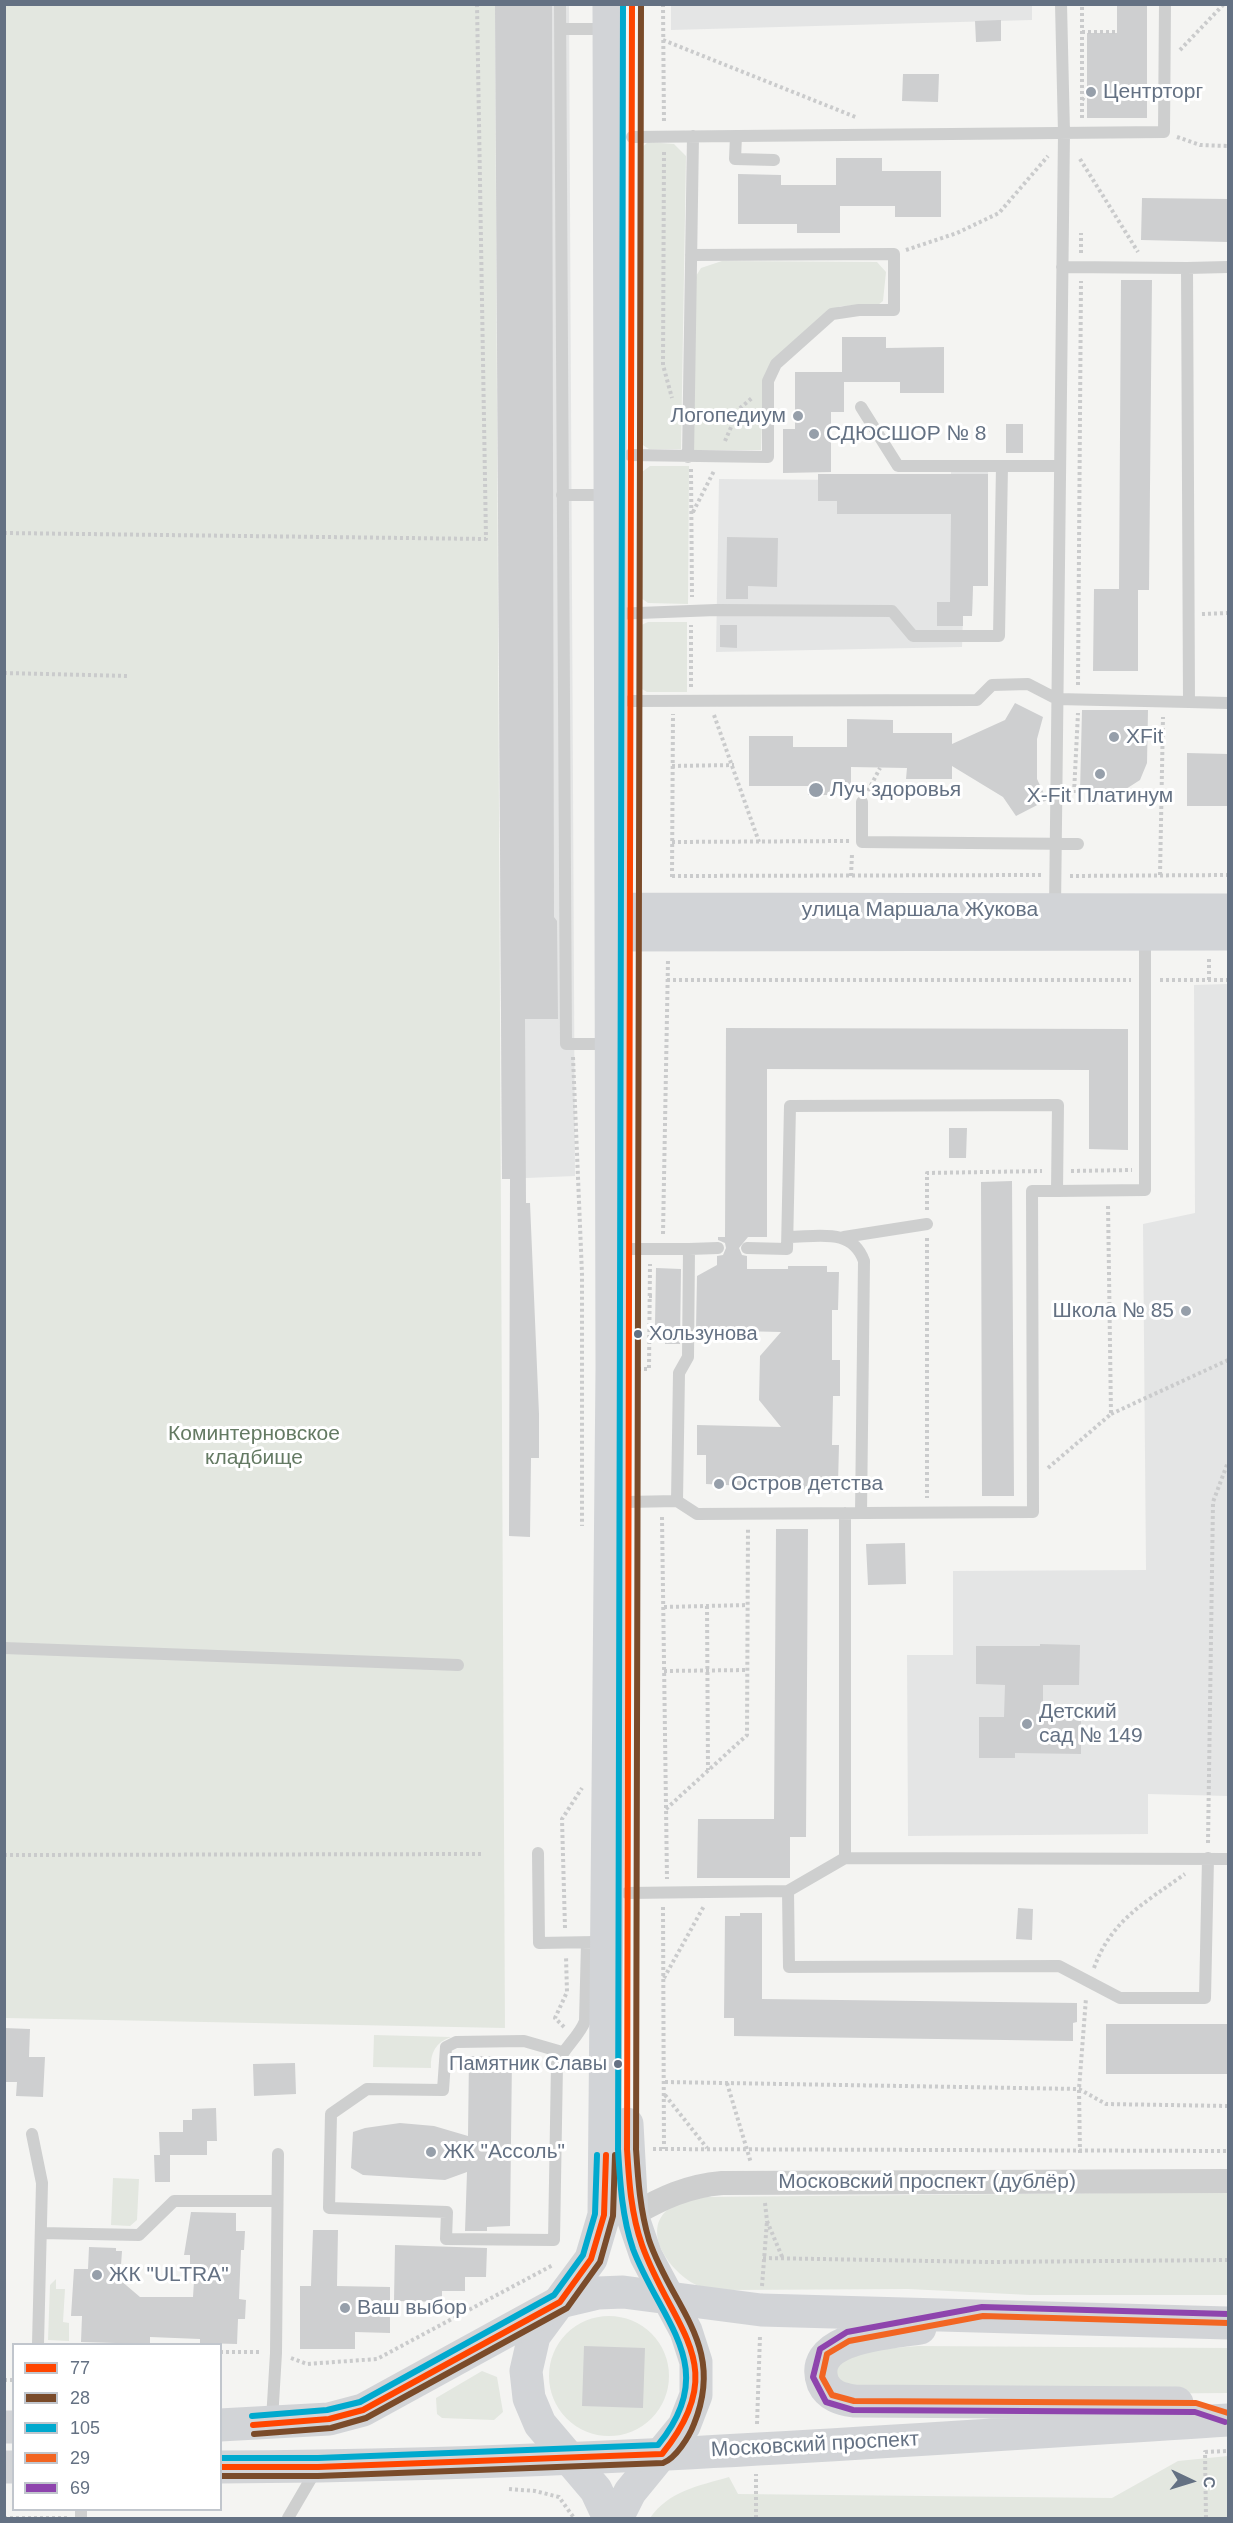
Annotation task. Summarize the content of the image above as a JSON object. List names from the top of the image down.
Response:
{
  "streets": {
    "main road": ["улица Маршала Жукова", "Московский проспект"],
    "street": ["Московский проспект (дублёр)"]
  },
  "parks": ["Коминтерновское кладбище"],
  "places": [
    "Центрторг",
    "Логопедиум",
    "СДЮСШОР № 8",
    "XFit",
    "X-Fit Платинум",
    "Луч здоровья",
    "Школа № 85",
    "Хользунова",
    "Остров детства",
    "Детский сад № 149",
    "Памятник Славы",
    "ЖК \"Ассоль\"",
    "ЖК \"ULTRA\"",
    "Ваш выбор"
  ],
  "lines": [
    "transit line 77",
    "transit line 28",
    "transit line 105",
    "transit line 69",
    "transit line 29"
  ],
  "legend": [
    "77",
    "28",
    "105",
    "29",
    "69"
  ],
  "north": "right"
}
